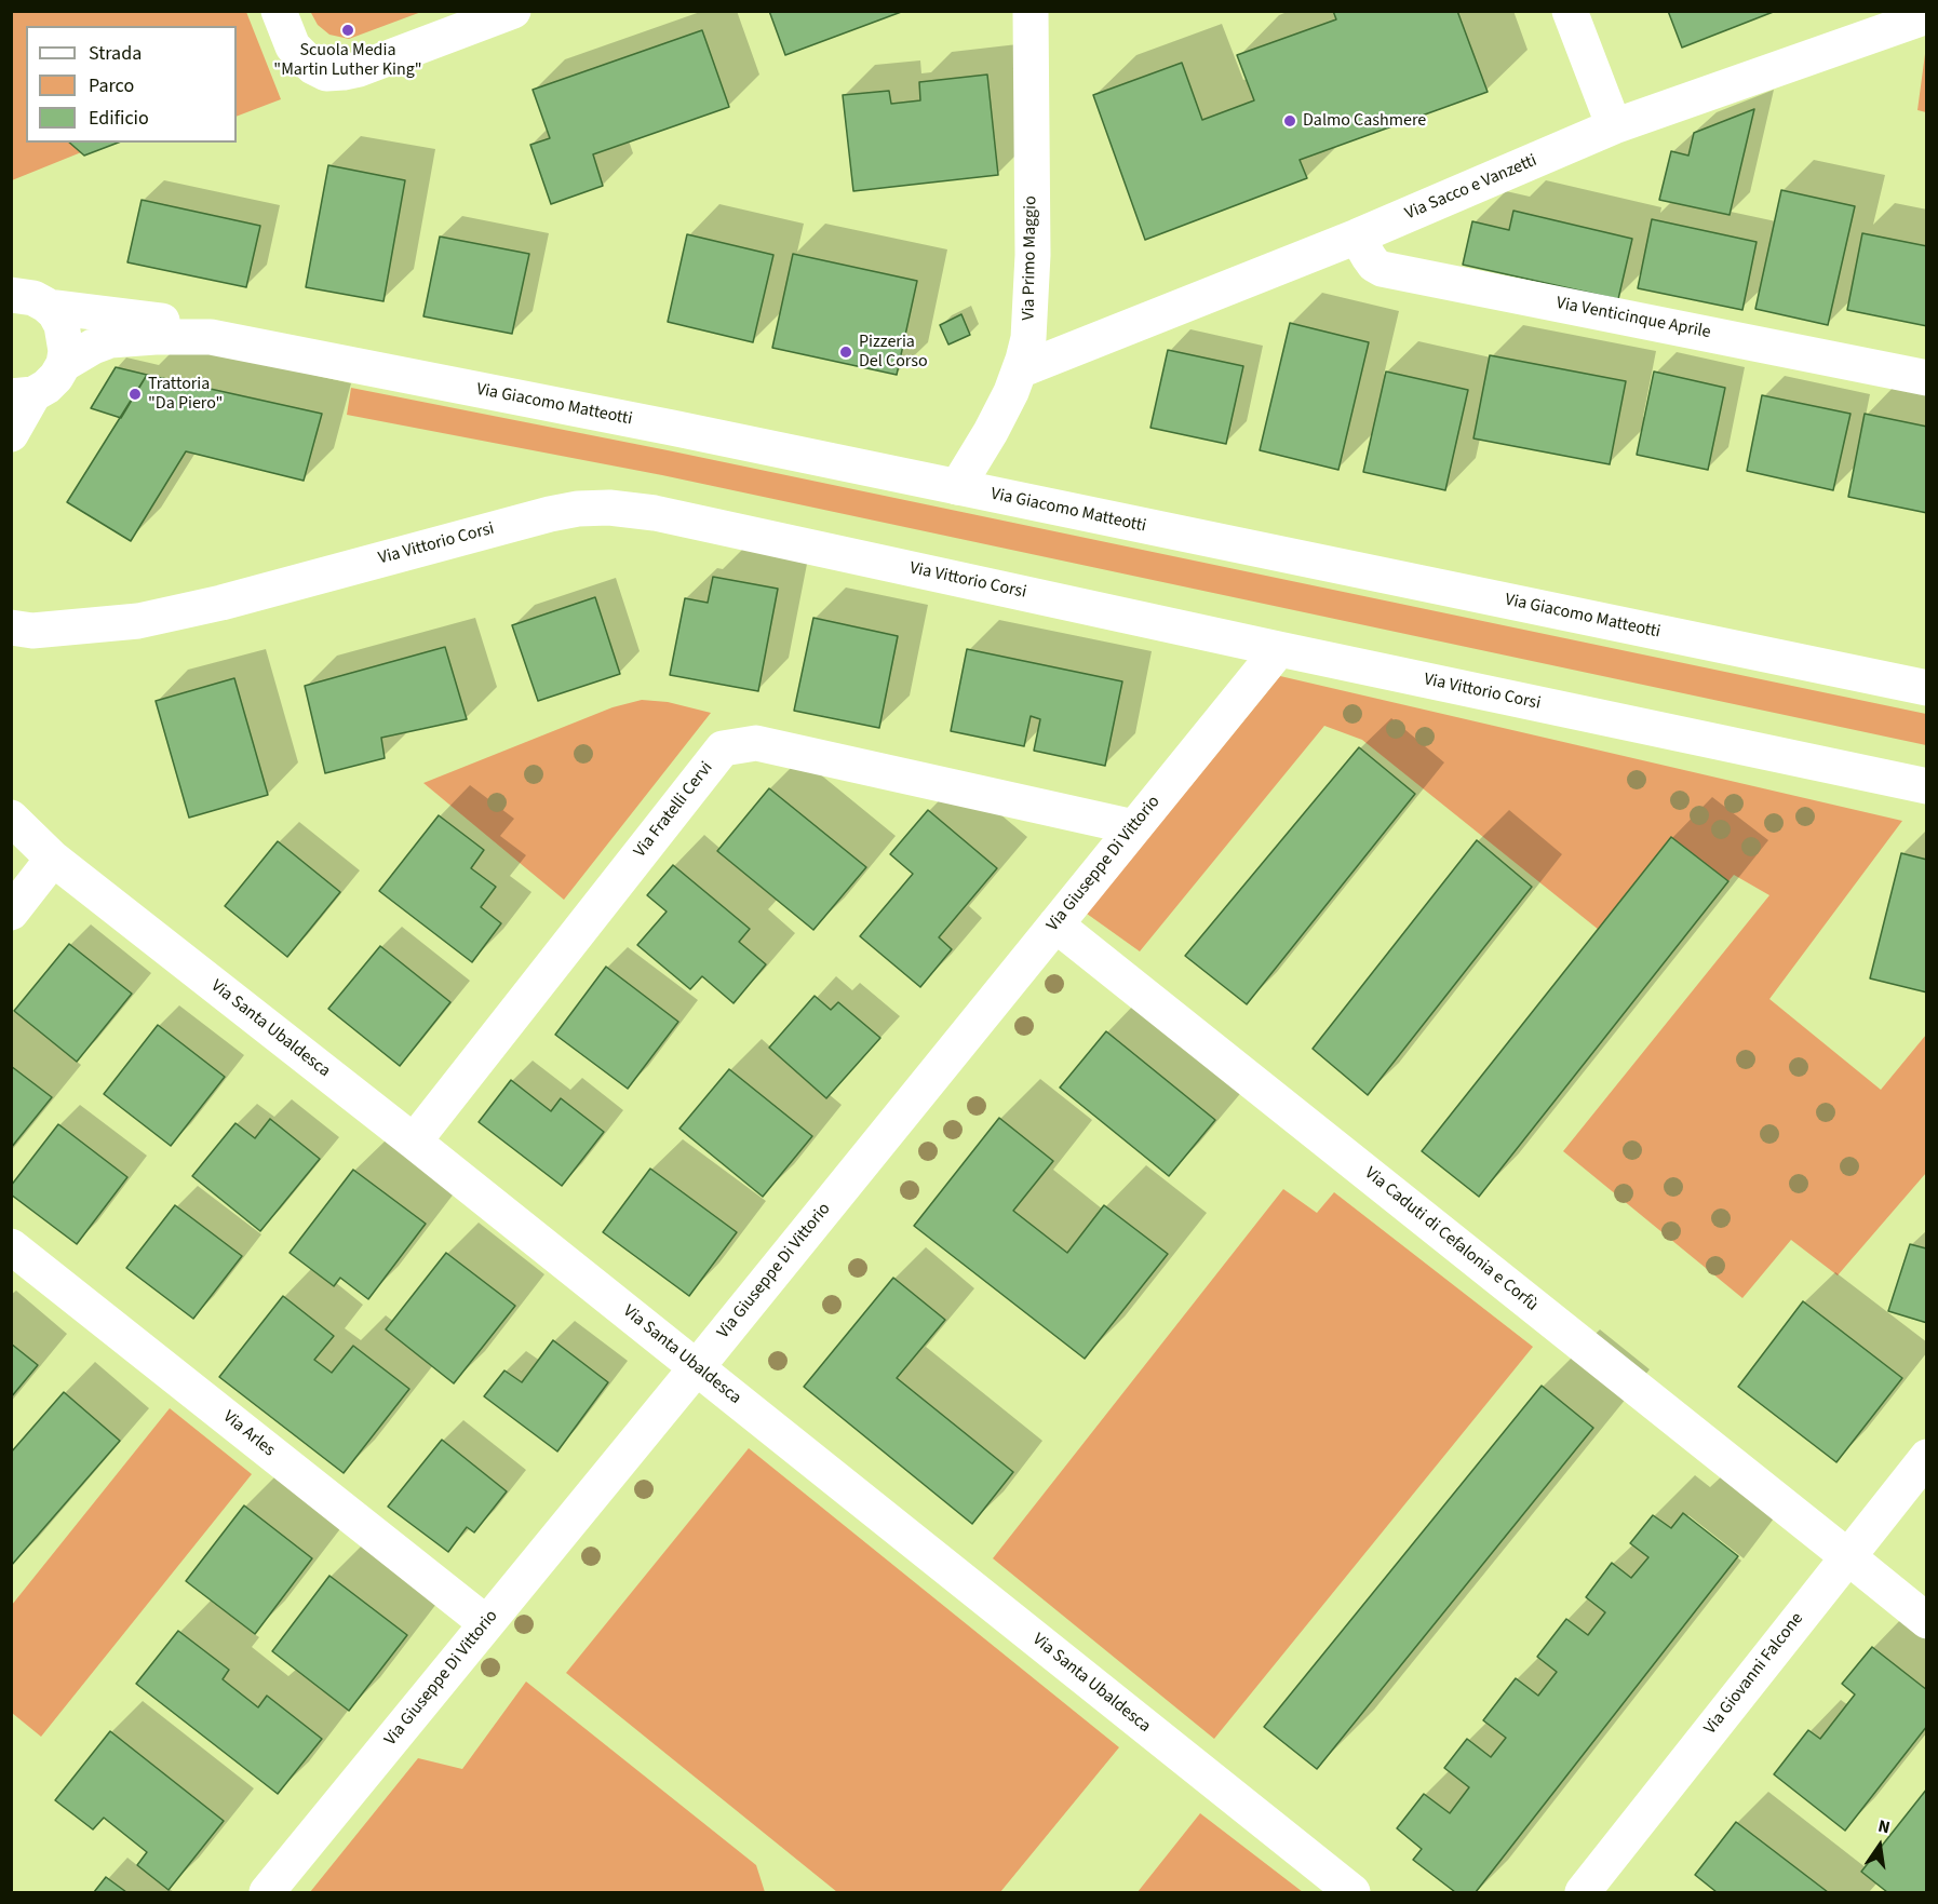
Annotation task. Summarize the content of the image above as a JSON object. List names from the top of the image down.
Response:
{
  "streets": {
    "street": [
      "Via Sacco e Vanzetti",
      "Via Primo Maggio",
      "Via Venticinque Aprile",
      "Via Giacomo Matteotti",
      "Via Vittorio Corsi",
      "Via Fratelli Cervi",
      "Via Giuseppe Di Vittorio",
      "Via Santa Ubaldesca",
      "Via Caduti di Cefalonia e Corfù",
      "Via Arles",
      "Via Giovanni Falcone"
    ]
  },
  "crossings": [
    ["Via Sacco e Vanzetti", "Via Primo Maggio"],
    ["Via Sacco e Vanzetti", "Via Venticinque Aprile"],
    ["Via Primo Maggio", "Via Giacomo Matteotti"],
    ["Via Vittorio Corsi", "Via Giuseppe Di Vittorio"],
    ["Via Fratelli Cervi", "Via Giuseppe Di Vittorio"],
    ["Via Fratelli Cervi", "Via Santa Ubaldesca"],
    ["Via Giuseppe Di Vittorio", "Via Santa Ubaldesca"],
    ["Via Giuseppe Di Vittorio", "Via Caduti di Cefalonia e Corfù"],
    ["Via Giuseppe Di Vittorio", "Via Arles"],
    ["Via Caduti di Cefalonia e Corfù", "Via Giovanni Falcone"]
  ],
  "places": [
    "Scuola Media \"Martin Luther King\"",
    "Dalmo Cashmere",
    "Pizzeria Del Corso",
    "Trattoria \"Da Piero\""
  ],
  "legend": ["Strada", "Parco", "Edificio"],
  "north": "top"
}
